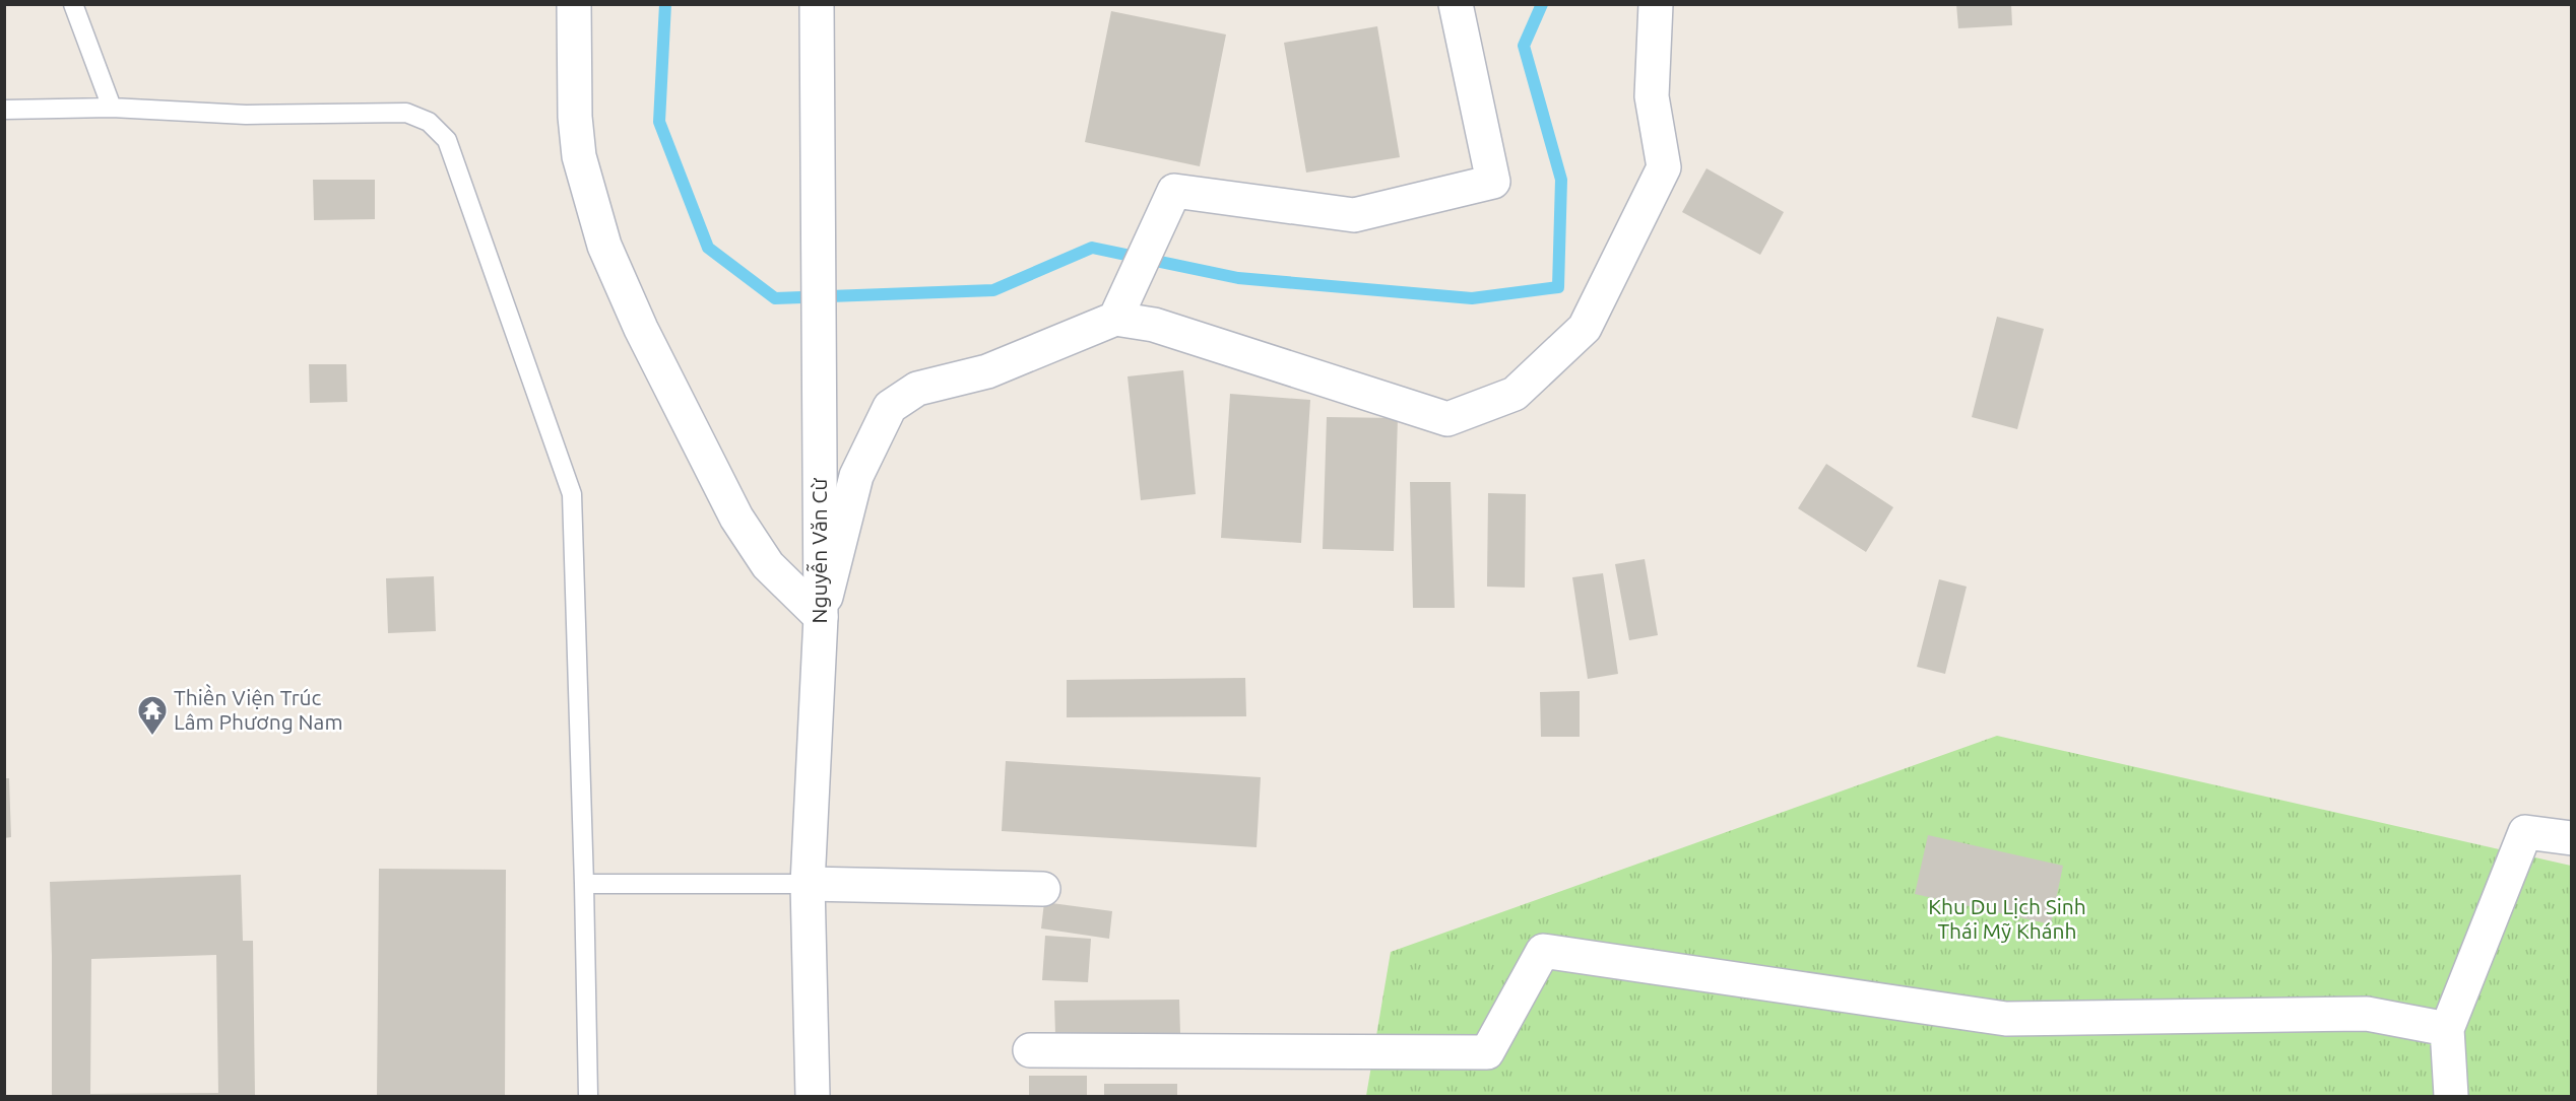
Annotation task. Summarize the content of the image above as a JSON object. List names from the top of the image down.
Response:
{
  "streets": {
    "street": ["Nguyễn Văn Cừ"]
  },
  "parks": ["Khu Du Lịch Sinh Thái Mỹ Khánh"],
  "places": {
    "temple": ["Thiền Viện Trúc Lâm Phương Nam"]
  }
}
